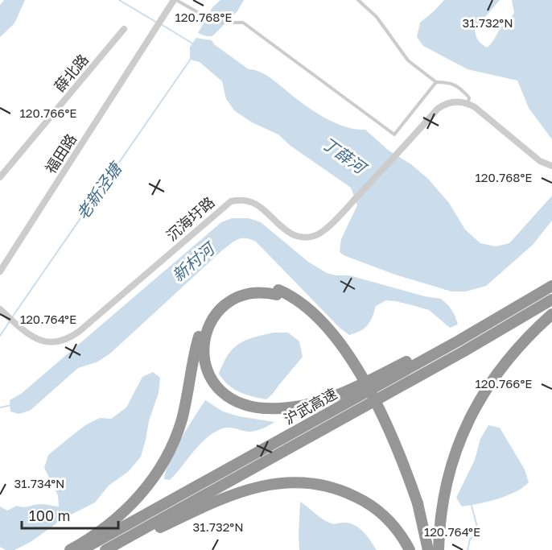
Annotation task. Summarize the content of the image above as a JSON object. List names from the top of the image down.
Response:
{
  "streets": {
    "highway": ["沪武高速"],
    "street": ["薛北路", "福田路", "沉海圩路"]
  },
  "water": ["丁薛河", "老新泾塘", "新村河"],
  "scale_bar": "100 m",
  "coordinates": [
    "120.768°E",
    "31.732°N",
    "120.766°E",
    "120.764°E",
    "31.734°N"
  ]
}
